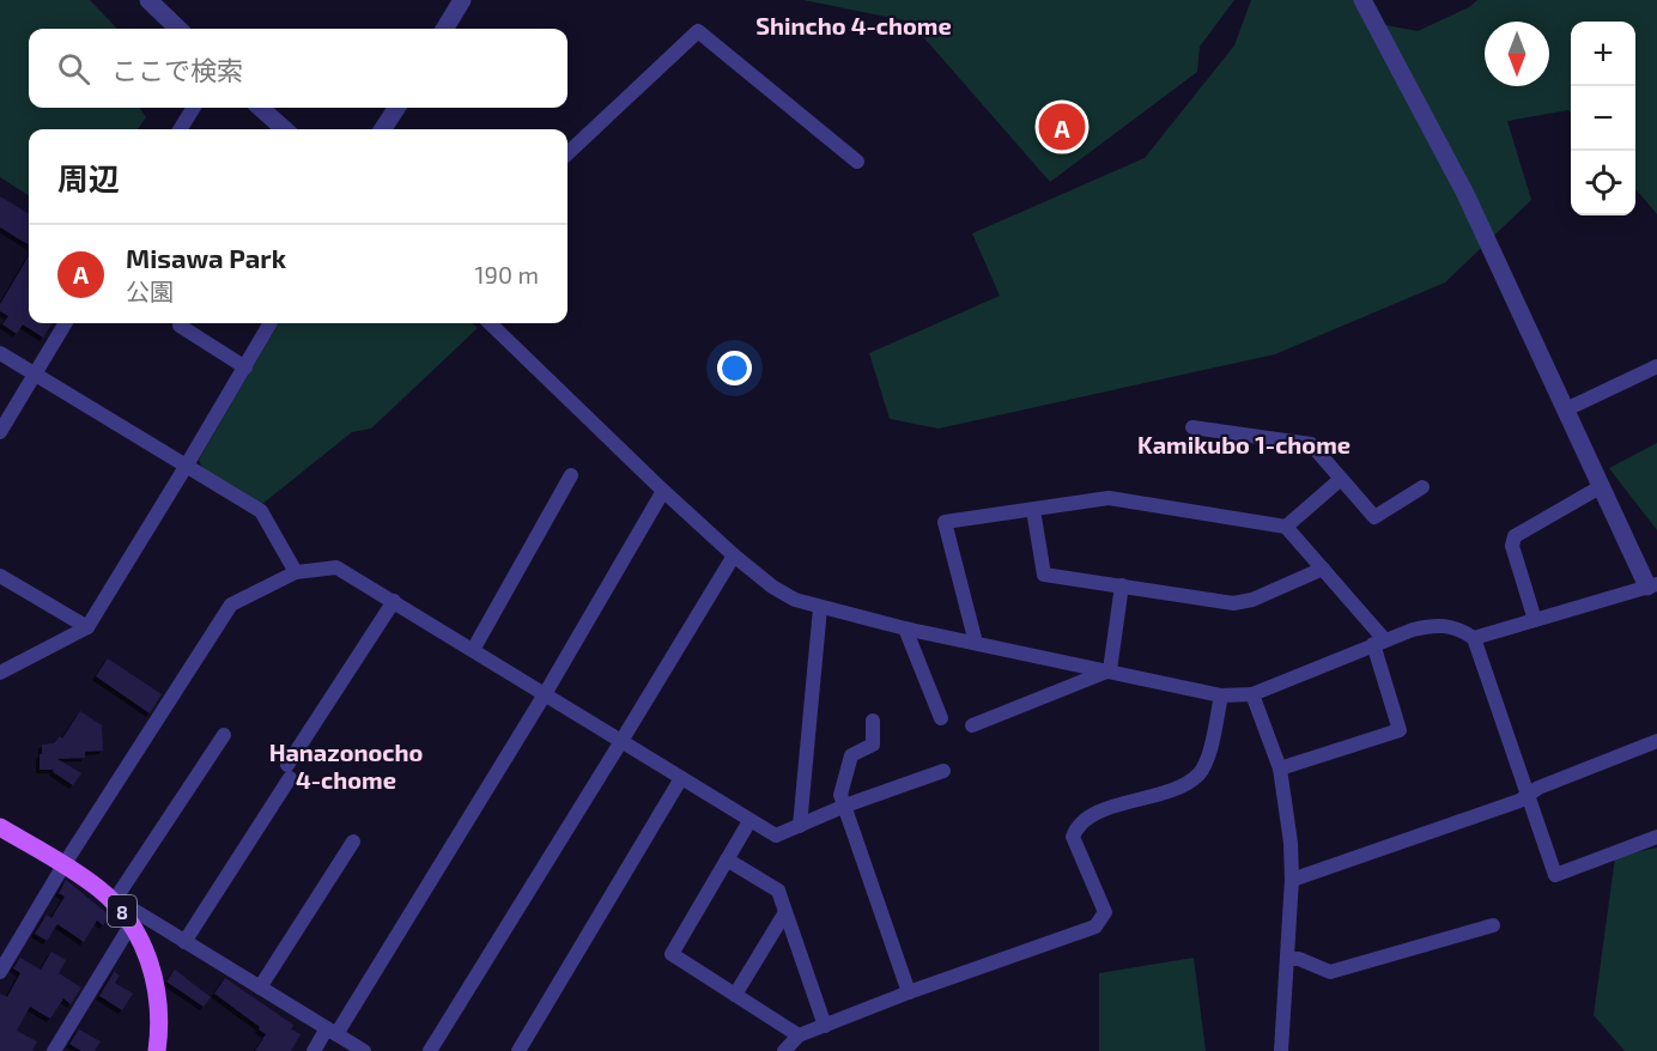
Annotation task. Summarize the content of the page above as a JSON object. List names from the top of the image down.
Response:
{
  "streets": {
    "main road": ["8"]
  },
  "districts": ["Shincho 4-chome", "Kamikubo 1-chome", "Hanazonocho 4-chome"],
  "north": "bottom",
  "page": {
    "map_buttons": ["+", "−"],
    "search": "ここで検索",
    "pins": "A",
    "heading": "周辺",
    "list": [
      {
        "mark": "A",
        "name": "Misawa Park",
        "note": "公園",
        "value": "190 m"
      }
    ]
  }
}
